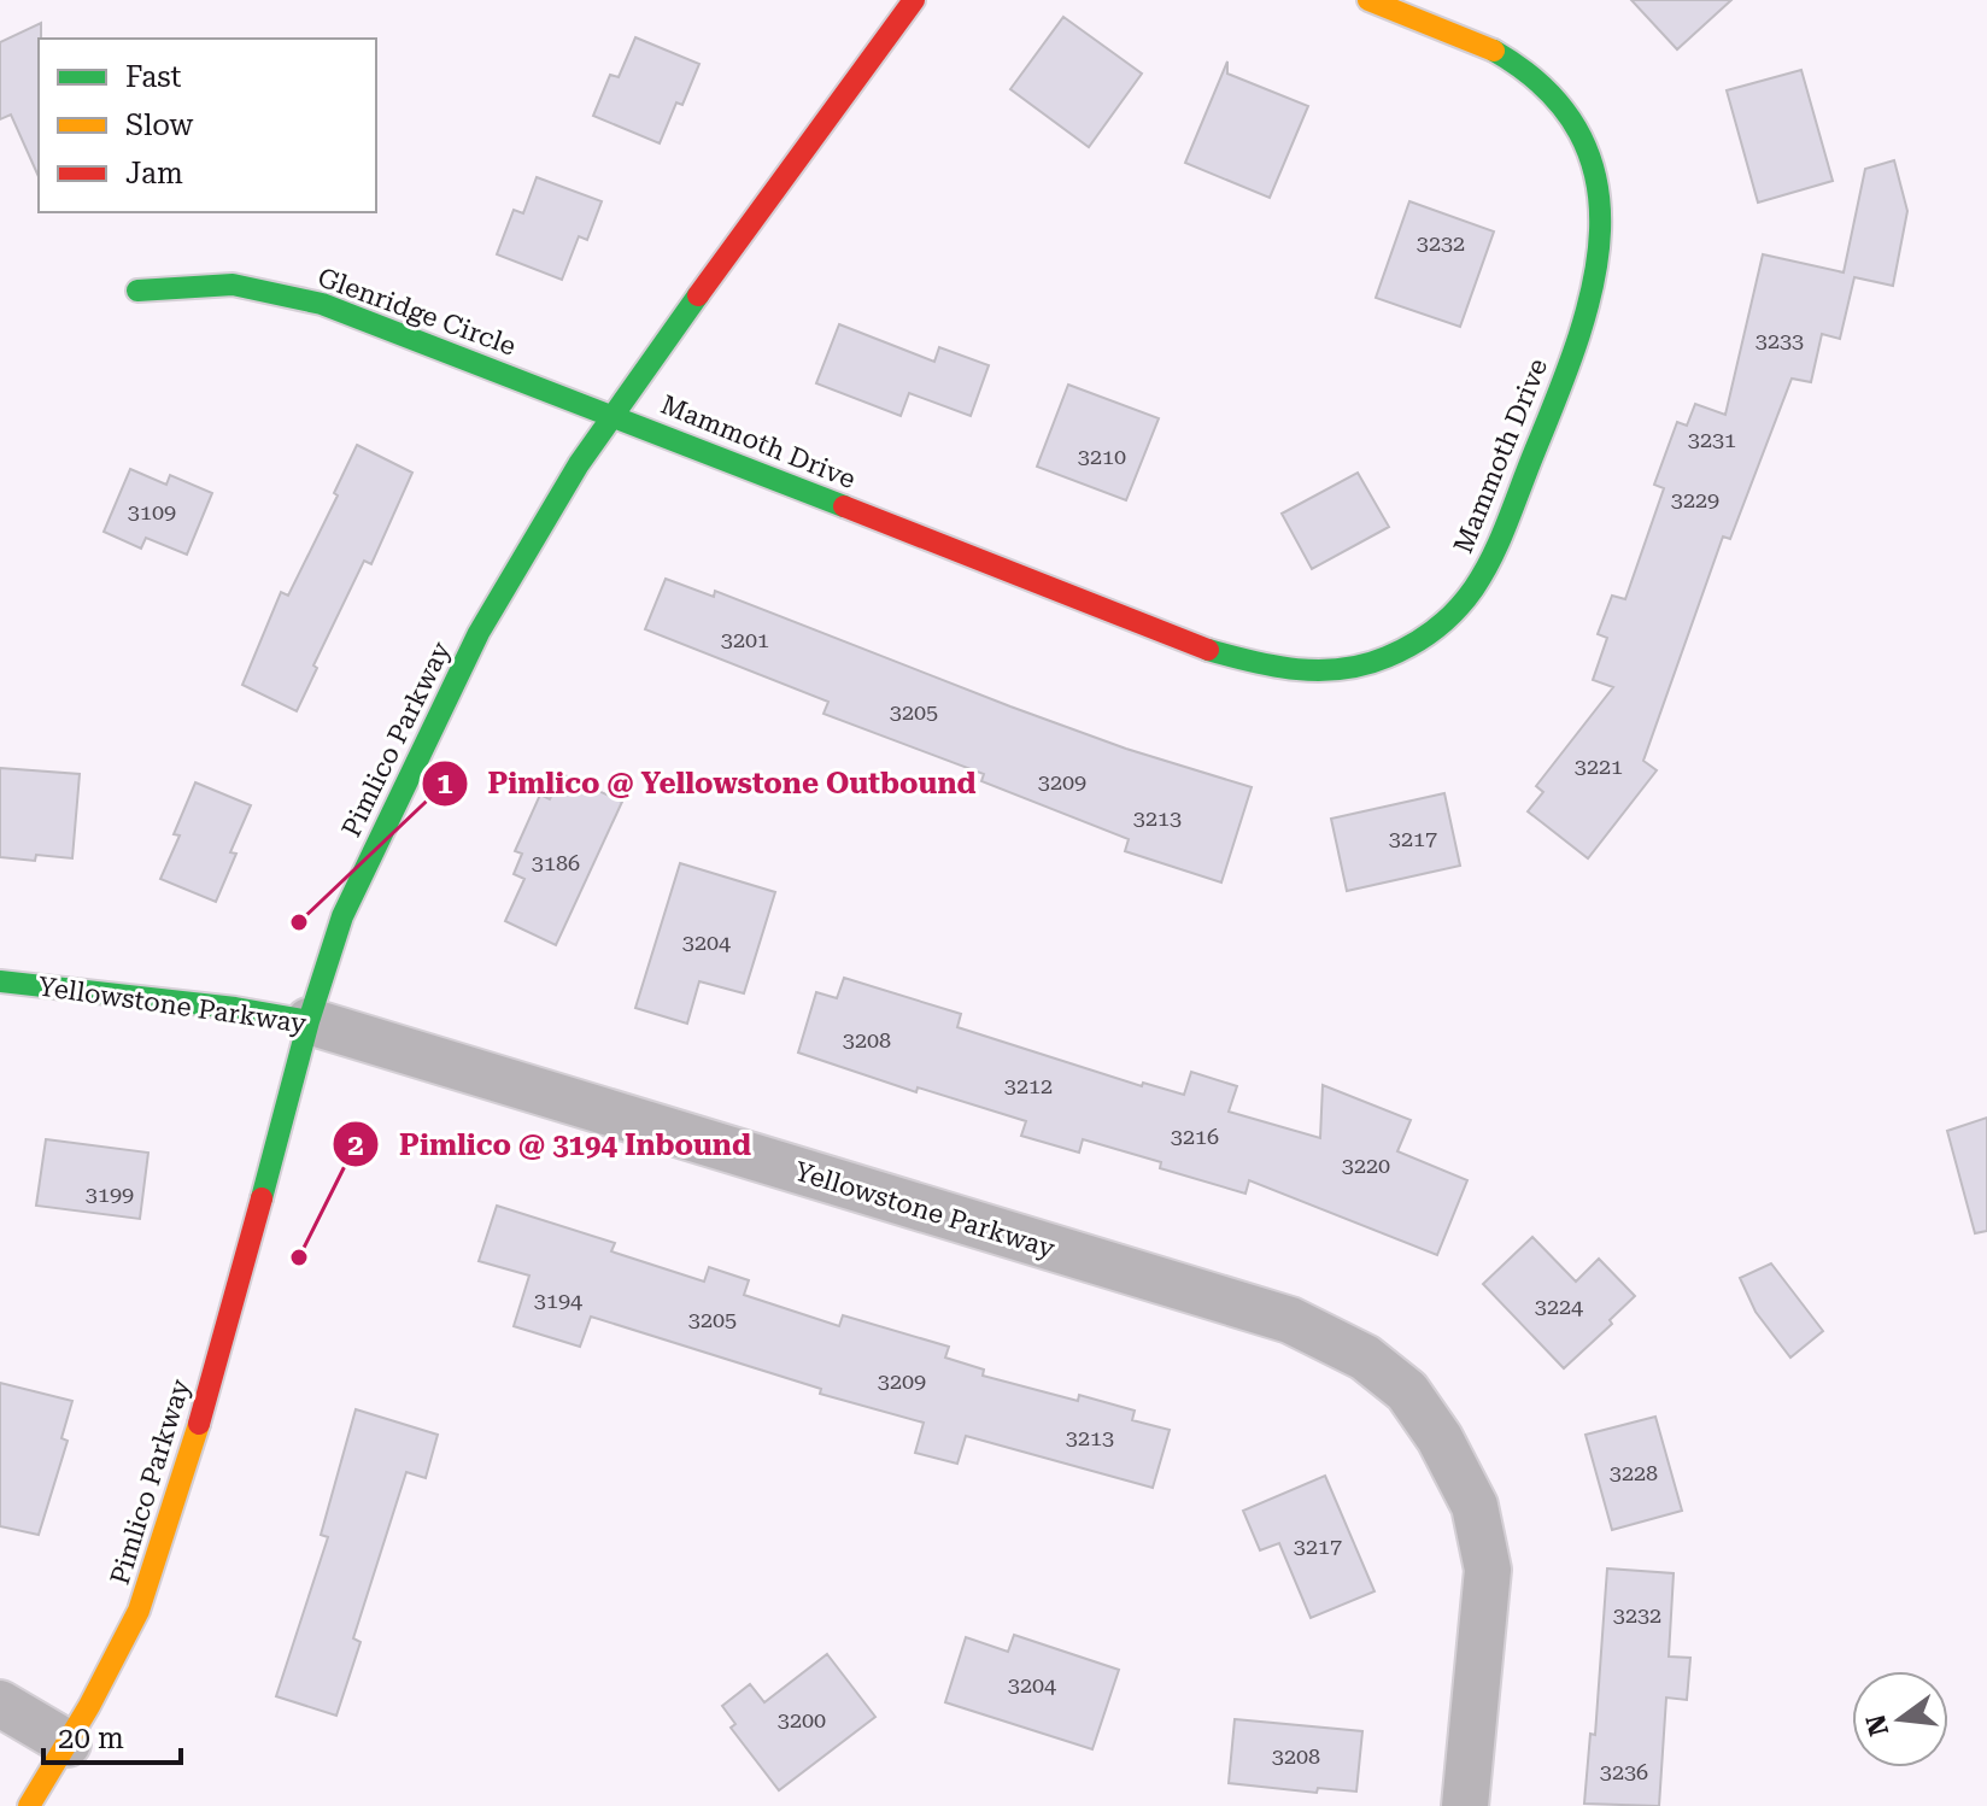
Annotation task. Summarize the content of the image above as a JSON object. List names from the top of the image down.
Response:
{
  "streets": {
    "street": [
      "Glenridge Circle",
      "Mammoth Drive",
      "Pimlico Parkway",
      "Yellowstone Parkway"
    ]
  },
  "crossings": [
    ["Glenridge Circle", "Mammoth Drive"],
    ["Glenridge Circle", "Pimlico Parkway"],
    ["Mammoth Drive", "Pimlico Parkway"],
    ["Pimlico Parkway", "Yellowstone Parkway"]
  ],
  "places": ["Pimlico @ Yellowstone Outbound", "Pimlico @ 3194 Inbound"],
  "house_numbers": [
    "3232",
    "3233",
    "3231",
    "3210",
    "3229",
    "3109",
    "3201",
    "3205",
    "3221",
    "3209",
    "3213",
    "3217",
    "3186",
    "3204",
    "3208",
    "3212",
    "3216",
    "3220",
    "3199",
    "3194",
    "3224",
    "3205",
    "3209",
    "3213",
    "3228",
    "3217",
    "3232",
    "3204",
    "3200",
    "3208",
    "3236"
  ],
  "legend": ["Fast", "Slow", "Jam"],
  "scale_bar": "20 m",
  "north": "left"
}
